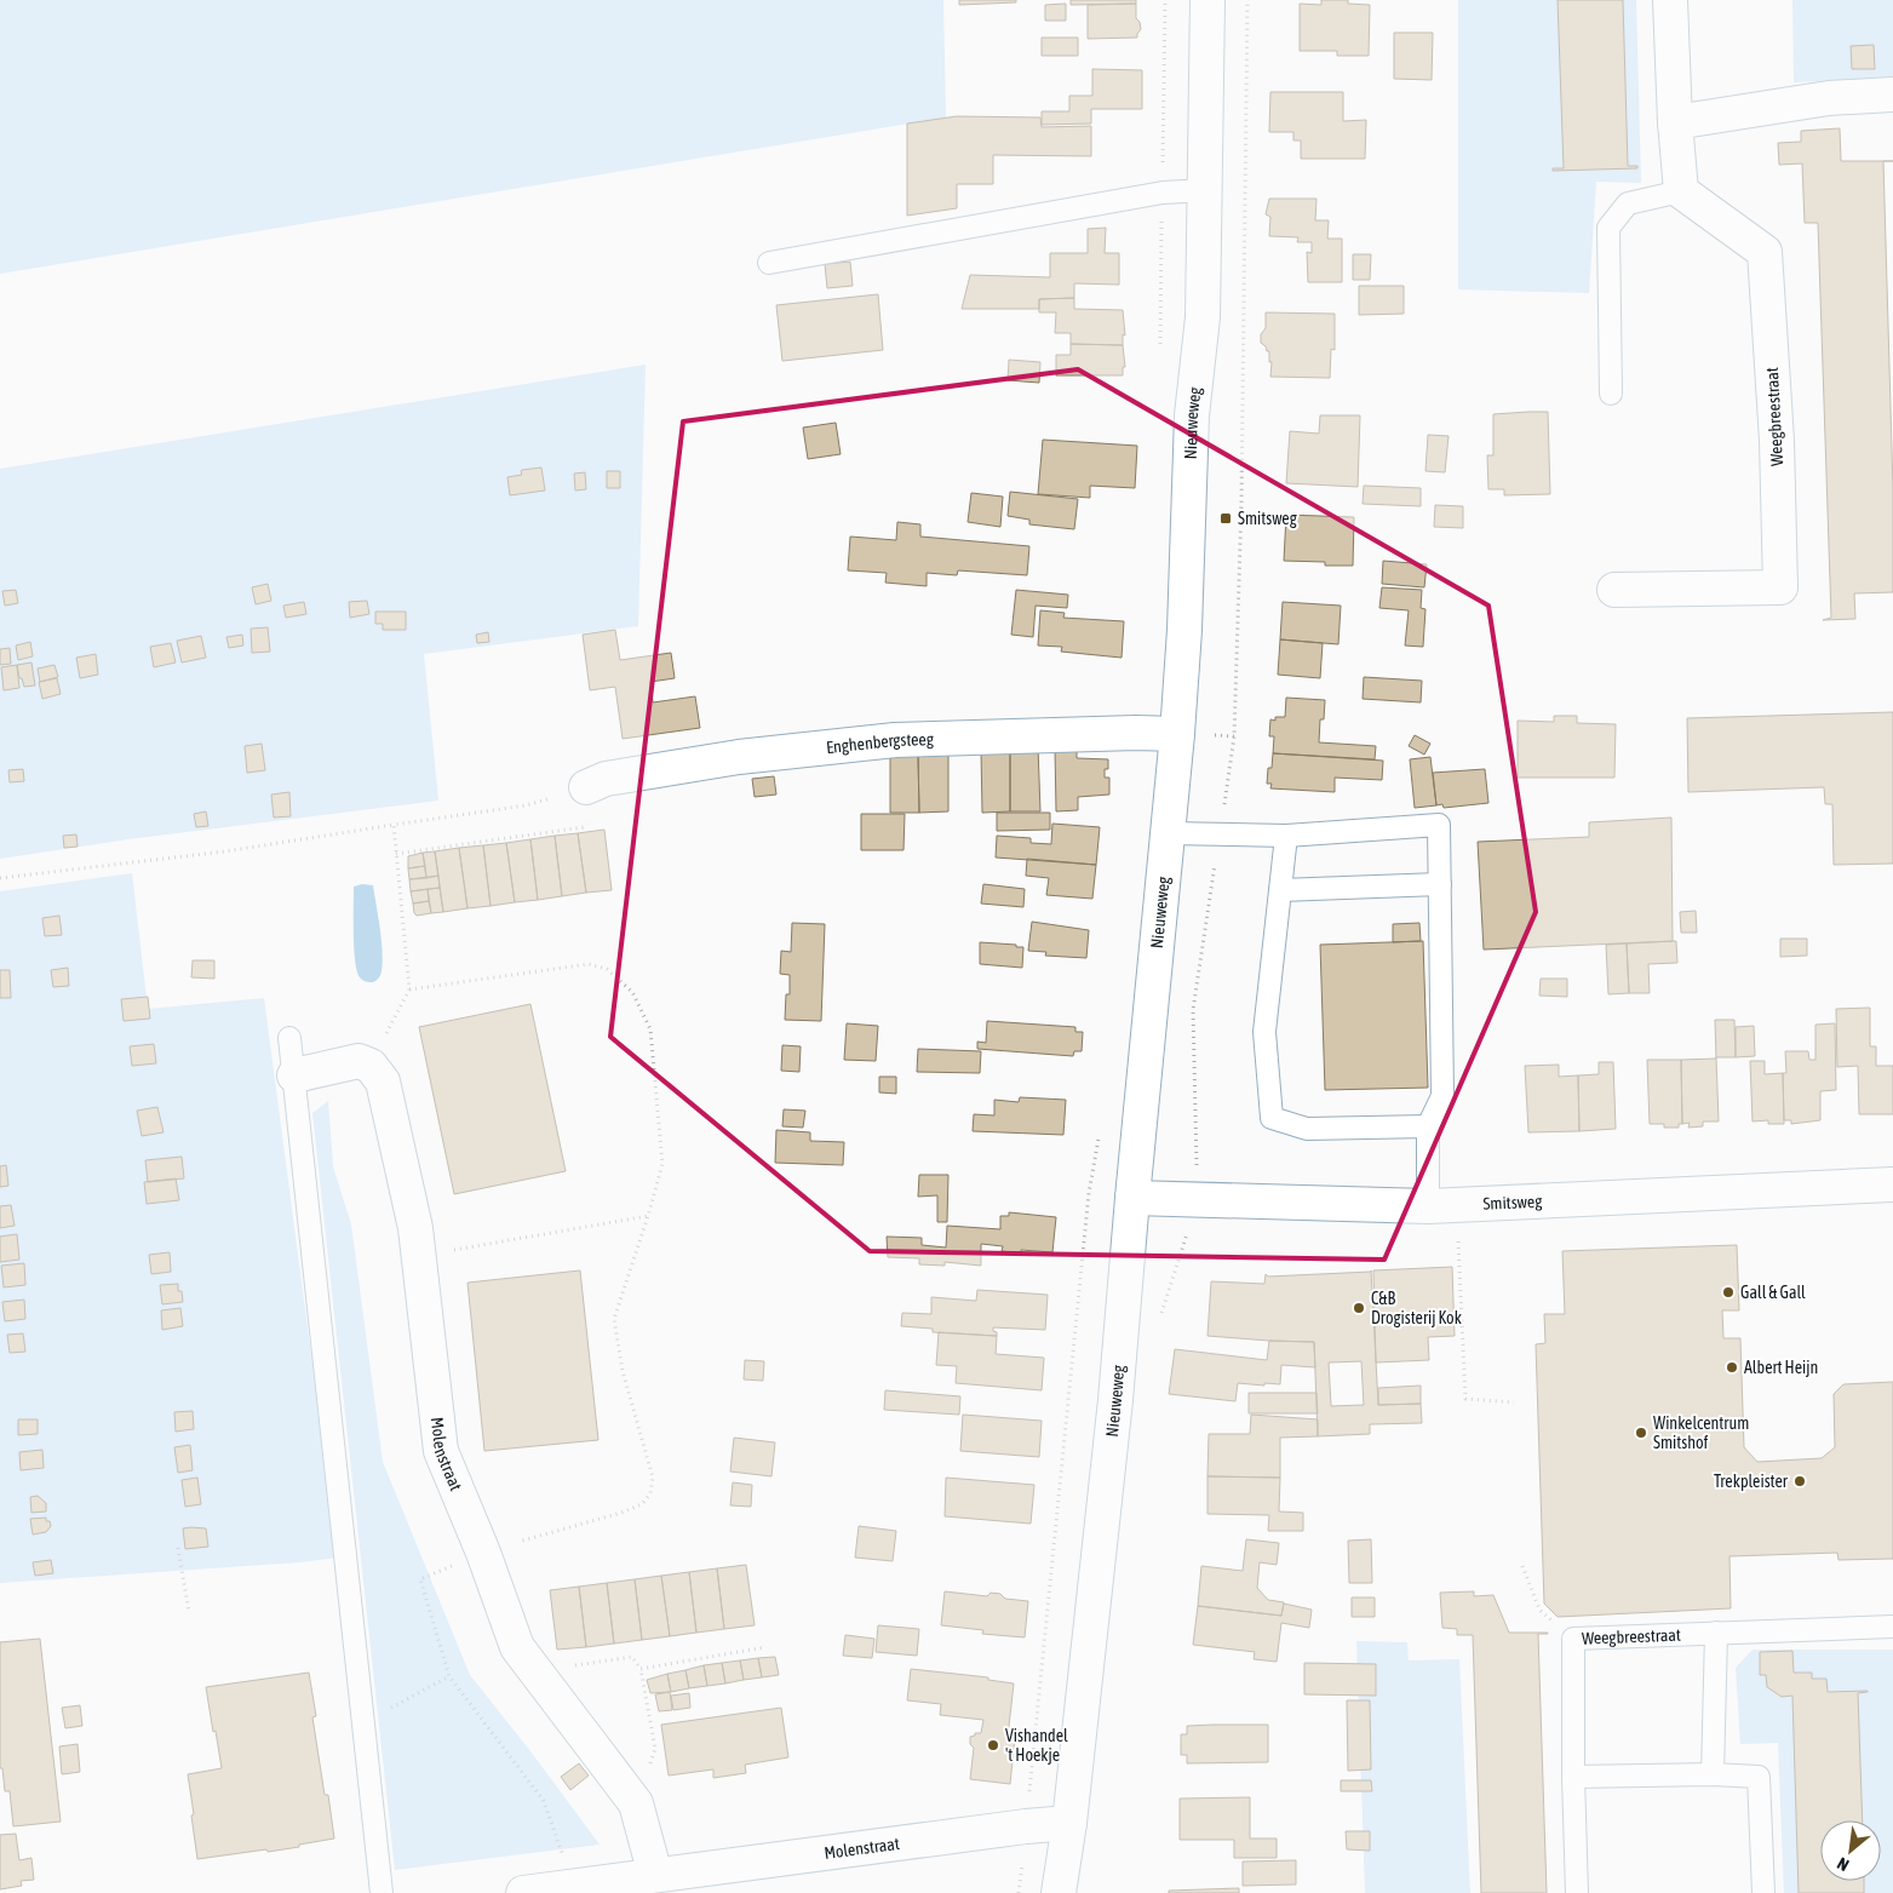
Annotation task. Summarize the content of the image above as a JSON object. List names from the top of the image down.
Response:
{
  "streets": {
    "street": [
      "Weegbreestraat",
      "Nieuweweg",
      "Enghenbergsteeg",
      "Smitsweg",
      "Molenstraat"
    ]
  },
  "crossings": [
    ["Nieuweweg", "Enghenbergsteeg"],
    ["Nieuweweg", "Smitsweg"],
    ["Nieuweweg", "Molenstraat"]
  ],
  "places": {
    "transit": ["Smitsweg"],
    "other": [
      "Gall & Gall",
      "C&B Drogisterij Kok",
      "Albert Heijn",
      "Winkelcentrum Smitshof",
      "Trekpleister",
      "Vishandel 't Hoekje"
    ]
  },
  "north": "bottom left"
}
